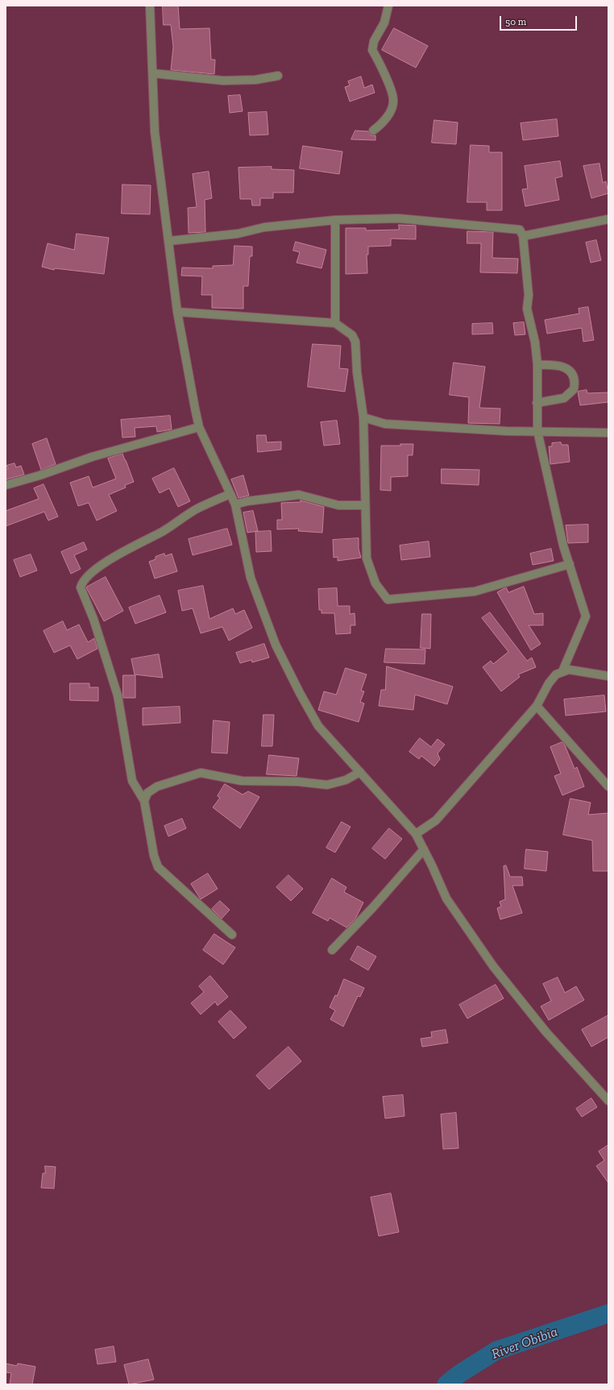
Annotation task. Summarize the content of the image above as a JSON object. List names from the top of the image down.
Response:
{
  "water": ["River Obibia"],
  "scale_bar": "50 m"
}
